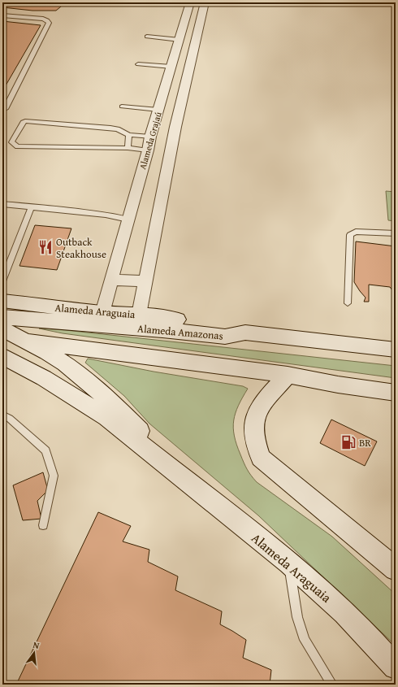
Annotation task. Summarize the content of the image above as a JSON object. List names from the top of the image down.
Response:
{
  "streets": {
    "main road": ["Alameda Araguaia", "Alameda Amazonas"],
    "street": ["Alameda Grajaú"]
  },
  "crossings": [
    ["Alameda Grajaú", "Alameda Araguaia"],
    ["Alameda Araguaia", "Alameda Amazonas"]
  ],
  "places": {
    "restaurant": ["Outback Steakhouse"],
    "fuel station": ["BR"]
  },
  "north": "top"
}
